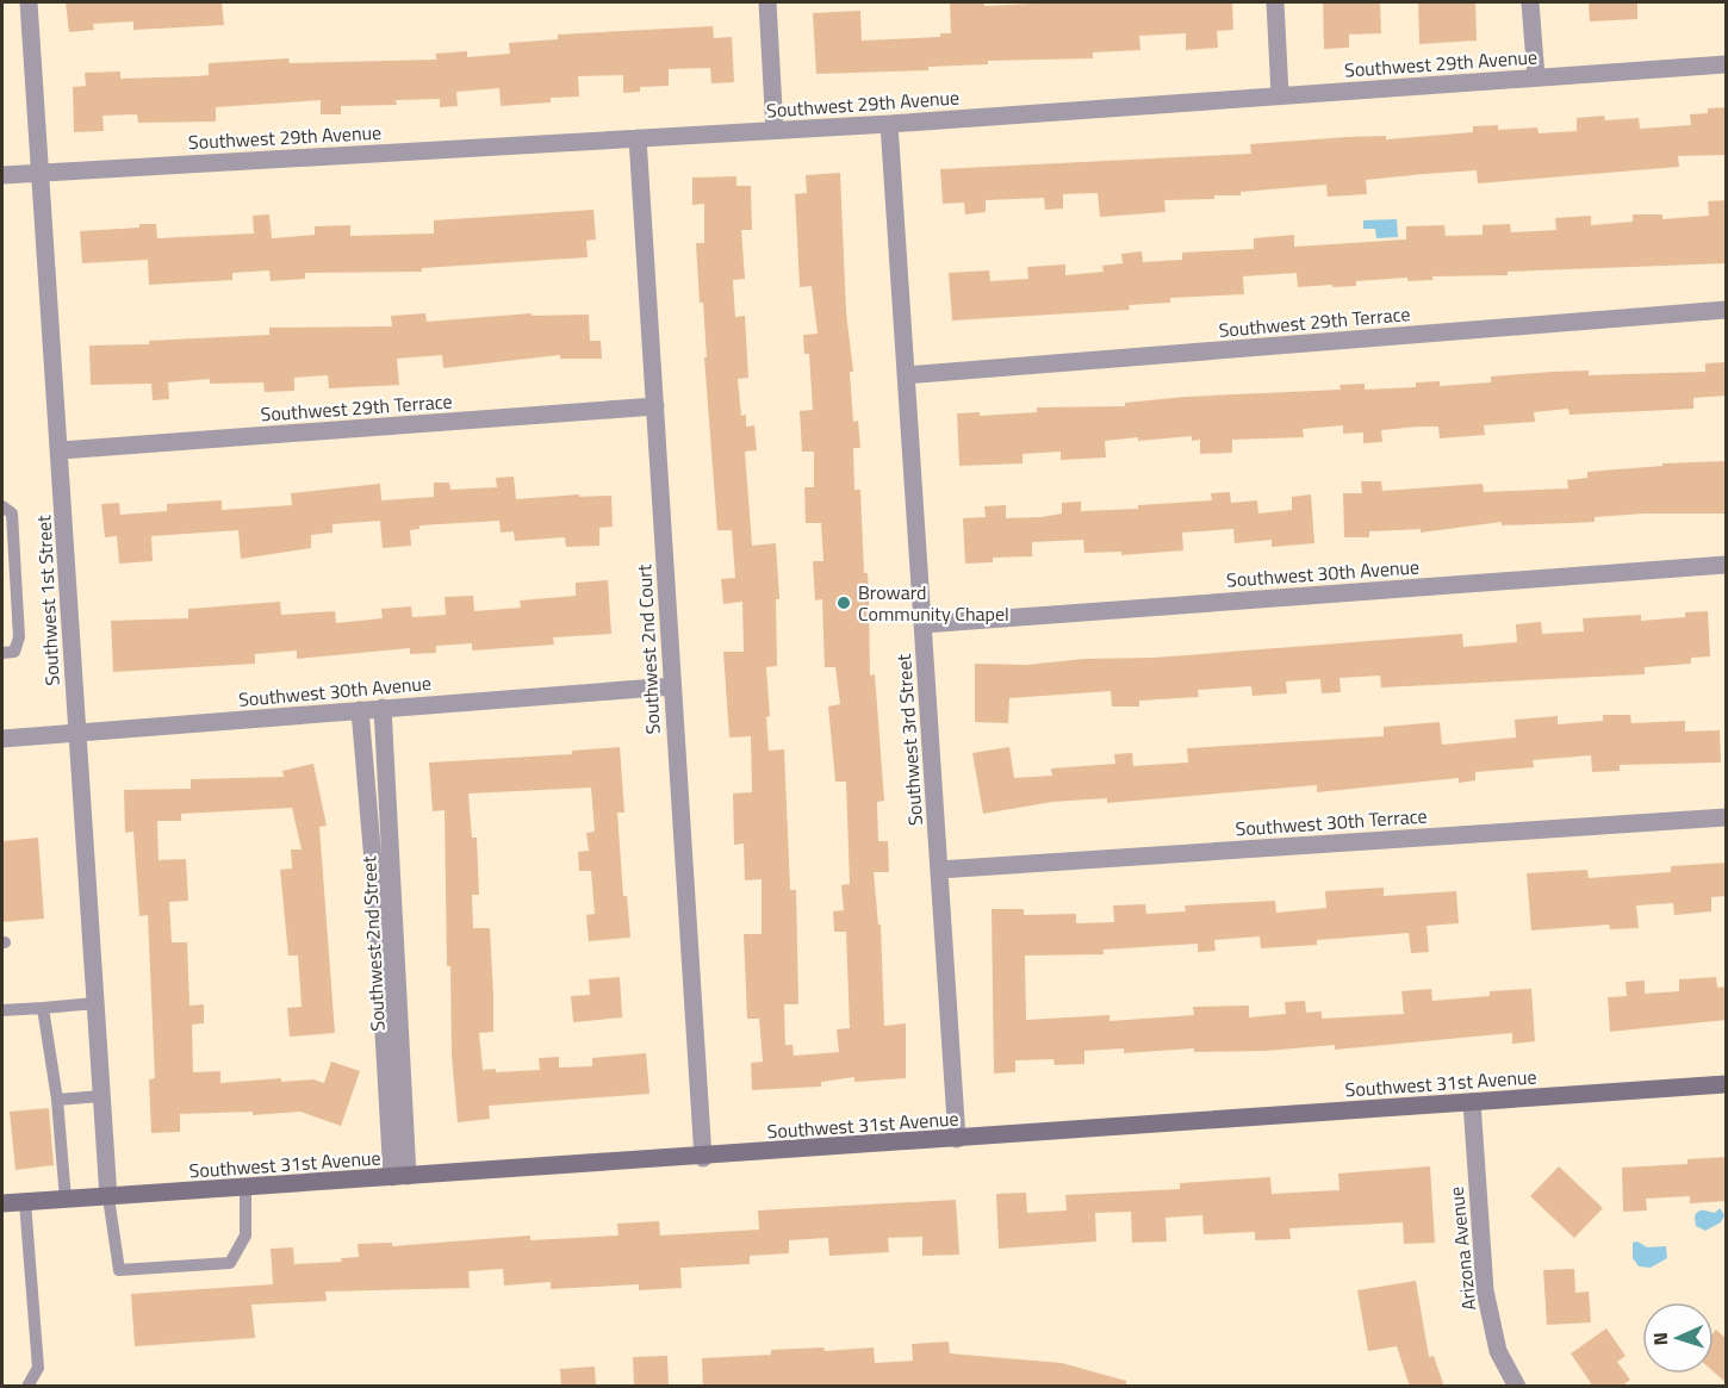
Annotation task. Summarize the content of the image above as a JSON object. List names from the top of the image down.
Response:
{
  "streets": {
    "main road": ["Southwest 31st Avenue"],
    "street": [
      "Southwest 29th Avenue",
      "Southwest 29th Terrace",
      "Southwest 30th Avenue",
      "Southwest 1st Street",
      "Southwest 2nd Court",
      "Southwest 3rd Street",
      "Southwest 30th Terrace",
      "Southwest 2nd Street",
      "Arizona Avenue"
    ]
  },
  "crossings": [
    ["Southwest 29th Avenue", "Southwest 1st Street"],
    ["Southwest 29th Avenue", "Southwest 2nd Court"],
    ["Southwest 29th Avenue", "Southwest 3rd Street"],
    ["Southwest 29th Terrace", "Southwest 1st Street"],
    ["Southwest 29th Terrace", "Southwest 2nd Court"],
    ["Southwest 29th Terrace", "Southwest 3rd Street"],
    ["Southwest 30th Avenue", "Southwest 1st Street"],
    ["Southwest 30th Avenue", "Southwest 2nd Court"],
    ["Southwest 30th Avenue", "Southwest 3rd Street"],
    ["Southwest 30th Avenue", "Southwest 2nd Street"],
    ["Southwest 1st Street", "Southwest 31st Avenue"],
    ["Southwest 2nd Court", "Southwest 31st Avenue"],
    ["Southwest 3rd Street", "Southwest 30th Terrace"],
    ["Southwest 3rd Street", "Southwest 31st Avenue"],
    ["Southwest 2nd Street", "Southwest 31st Avenue"],
    ["Southwest 31st Avenue", "Arizona Avenue"]
  ],
  "places": ["Broward Community Chapel"],
  "north": "left"
}
